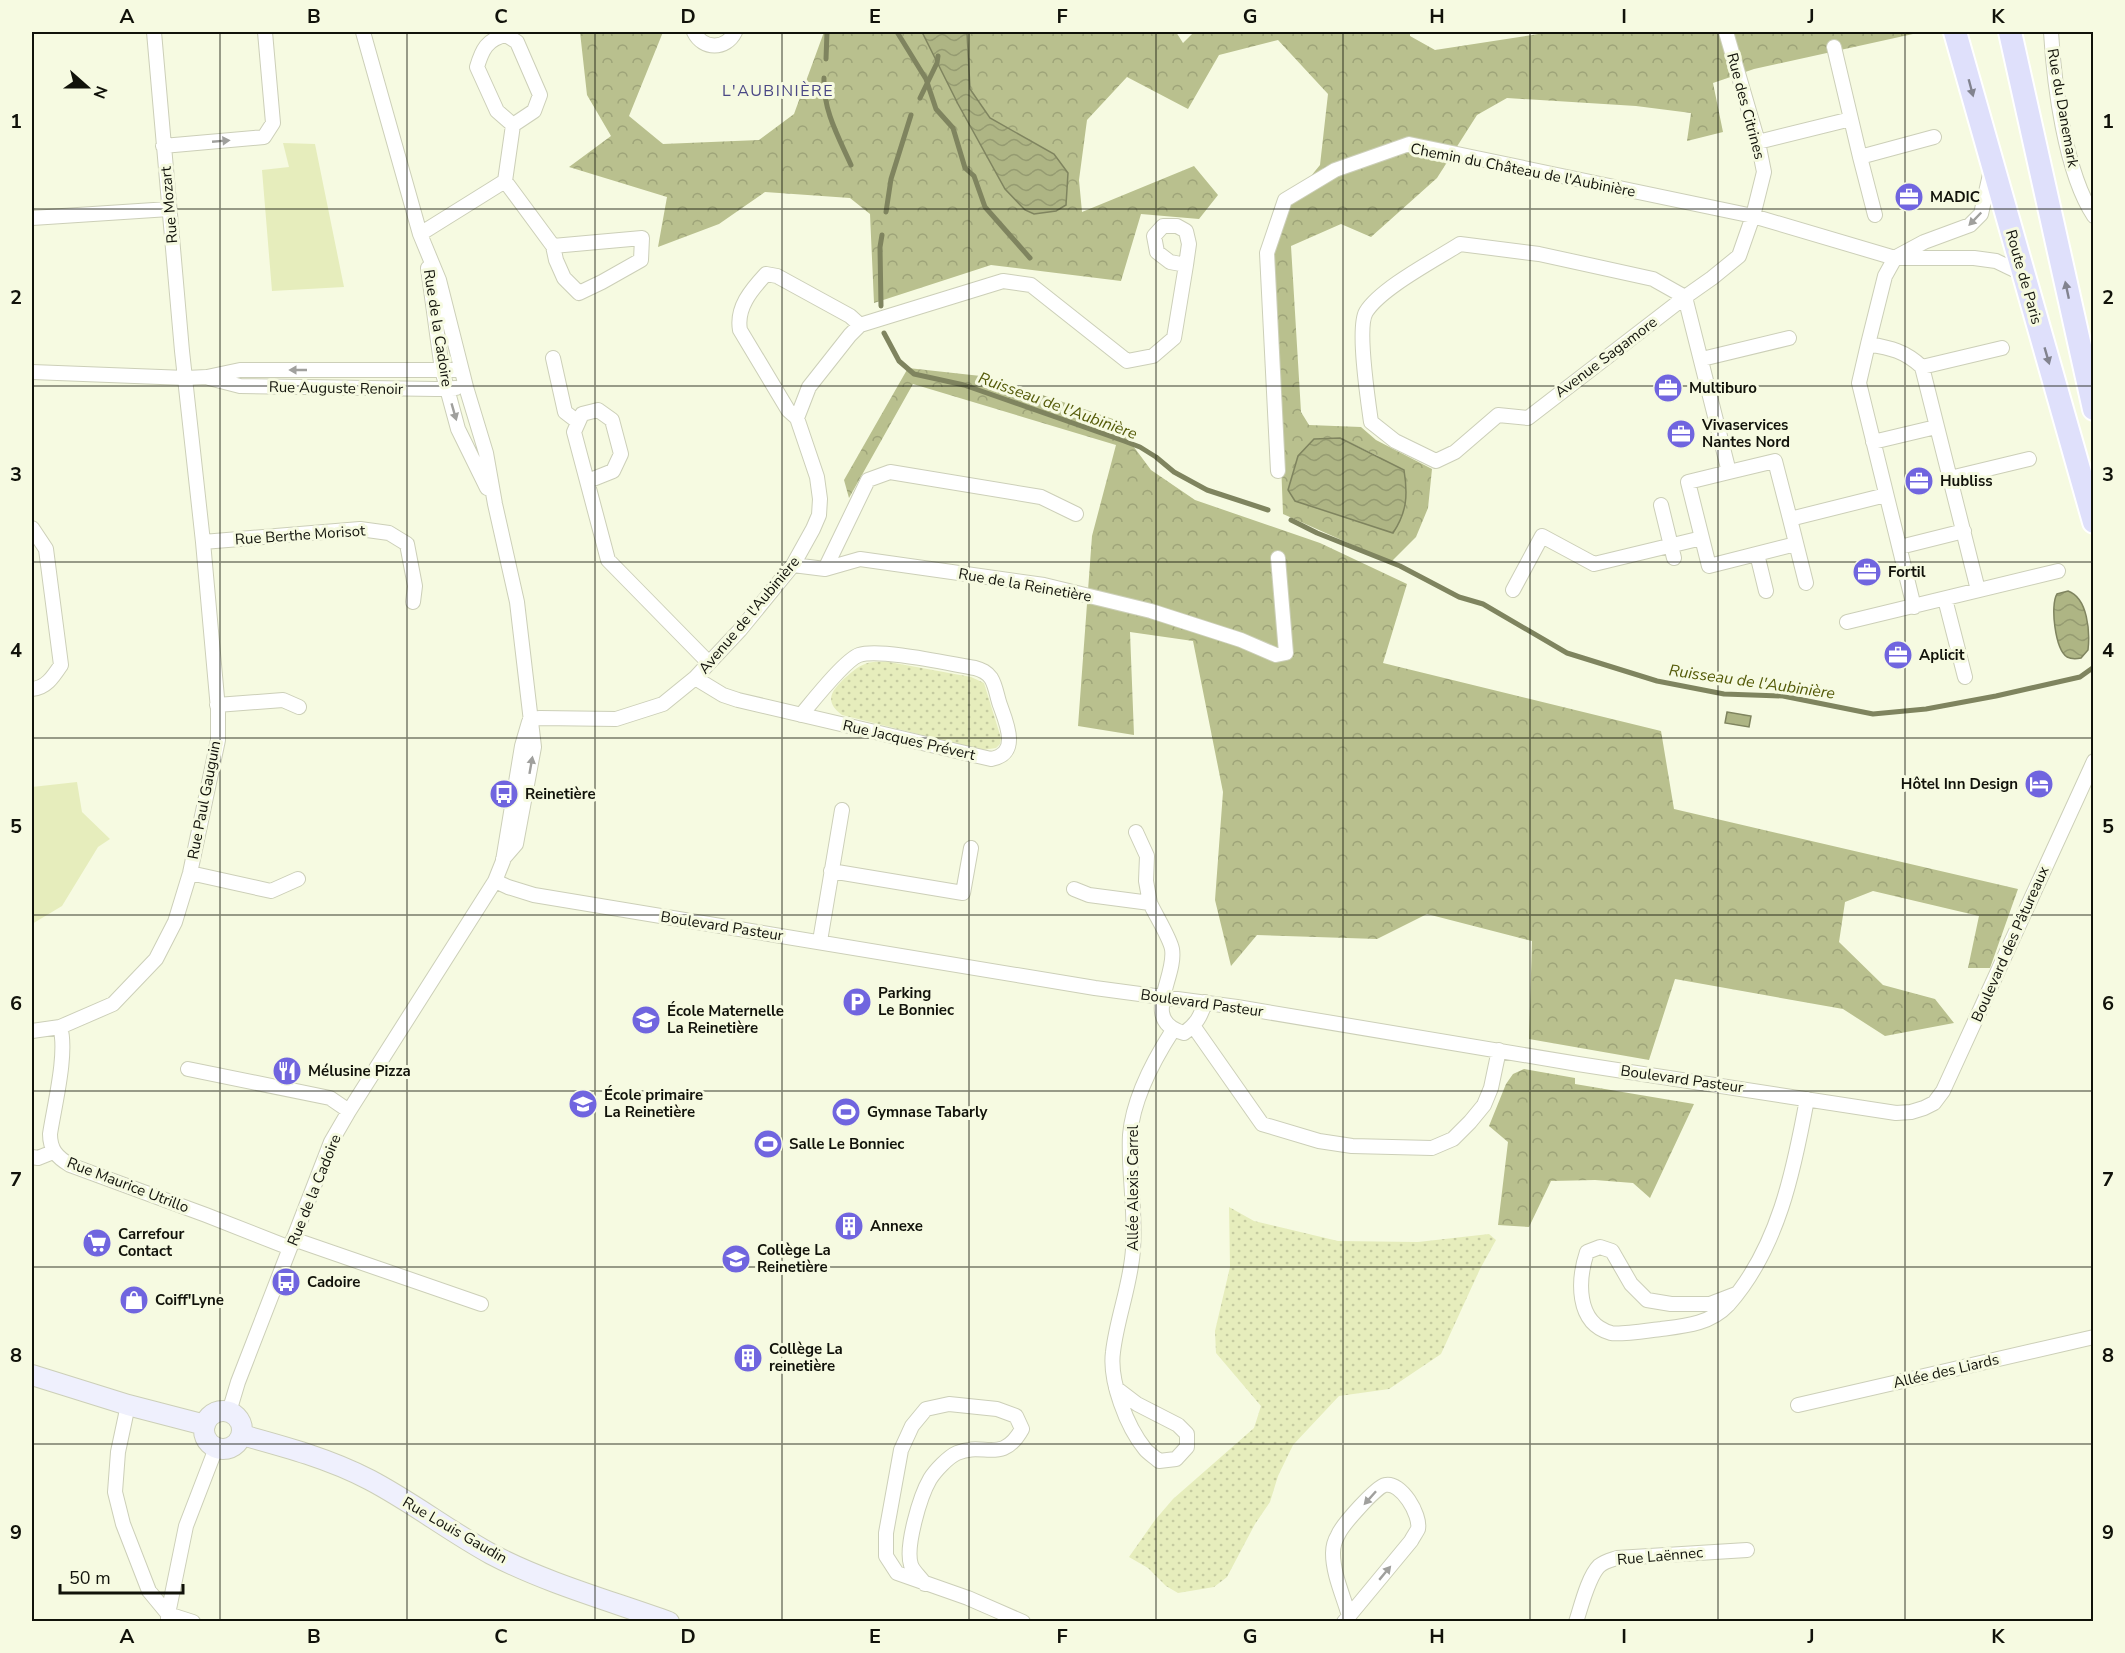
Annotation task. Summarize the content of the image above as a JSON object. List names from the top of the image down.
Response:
{
  "streets": {
    "main road": ["Route de Paris"],
    "street": [
      "Rue des Citrines",
      "Rue du Danemark",
      "Chemin du Château de l'Aubinière",
      "Rue Mozart",
      "Rue de la Cadoire",
      "Avenue Sagamore",
      "Rue Auguste Renoir",
      "Rue Berthe Morisot",
      "Rue de la Reinetière",
      "Avenue de l'Aubinière",
      "Rue Jacques Prévert",
      "Rue Paul Gauguin",
      "Boulevard Pasteur",
      "Boulevard des Pâtureaux",
      "Rue Maurice Utrillo",
      "Allée Alexis Carrel",
      "Allée des Liards",
      "Rue Louis Gaudin",
      "Rue Laënnec"
    ]
  },
  "crossings": [
    ["Rue des Citrines", "Chemin du Château de l'Aubinière"],
    ["Rue des Citrines", "Avenue Sagamore"],
    ["Chemin du Château de l'Aubinière", "Route de Paris"],
    ["Chemin du Château de l'Aubinière", "Avenue Sagamore"],
    ["Rue Mozart", "Rue Auguste Renoir"],
    ["Rue Mozart", "Rue Paul Gauguin"],
    ["Rue de la Cadoire", "Rue Auguste Renoir"],
    ["Rue de la Cadoire", "Avenue de l'Aubinière"],
    ["Rue de la Cadoire", "Boulevard Pasteur"],
    ["Rue de la Cadoire", "Rue Maurice Utrillo"],
    ["Rue de la Cadoire", "Rue Louis Gaudin"],
    ["Rue Auguste Renoir", "Rue Paul Gauguin"],
    ["Rue Berthe Morisot", "Rue Paul Gauguin"],
    ["Rue de la Reinetière", "Avenue de l'Aubinière"],
    ["Avenue de l'Aubinière", "Rue Jacques Prévert"],
    ["Rue Paul Gauguin", "Rue Maurice Utrillo"],
    ["Boulevard Pasteur", "Boulevard des Pâtureaux"]
  ],
  "districts": ["L'AUBINIÈRE"],
  "water": ["Ruisseau de l'Aubinière"],
  "places": {
    "office": [
      "MADIC",
      "Multiburo",
      "Vivaservices Nantes Nord",
      "Hubliss",
      "Fortil",
      "Aplicit"
    ],
    "hotel": ["Hôtel Inn Design"],
    "bus stop": ["Reinetière", "Cadoire"],
    "parking": ["Parking Le Bonniec"],
    "school or university": ["École Maternelle La Reinetière", "École primaire La Reinetière", "Collège La Reinetière"],
    "restaurant": ["Mélusine Pizza"],
    "sports": ["Gymnase Tabarly", "Salle Le Bonniec"],
    "building": ["Annexe", "Collège La reinetière"],
    "supermarket": ["Carrefour Contact"],
    "shop": ["Coiff'Lyne"]
  },
  "scale_bar": "50 m",
  "north": "right",
  "grid": {
    "columns": [
      "A",
      "B",
      "C",
      "D",
      "E",
      "F",
      "G",
      "H",
      "I",
      "J",
      "K"
    ],
    "rows": [
      "1",
      "2",
      "3",
      "4",
      "5",
      "6",
      "7",
      "8",
      "9"
    ]
  }
}
